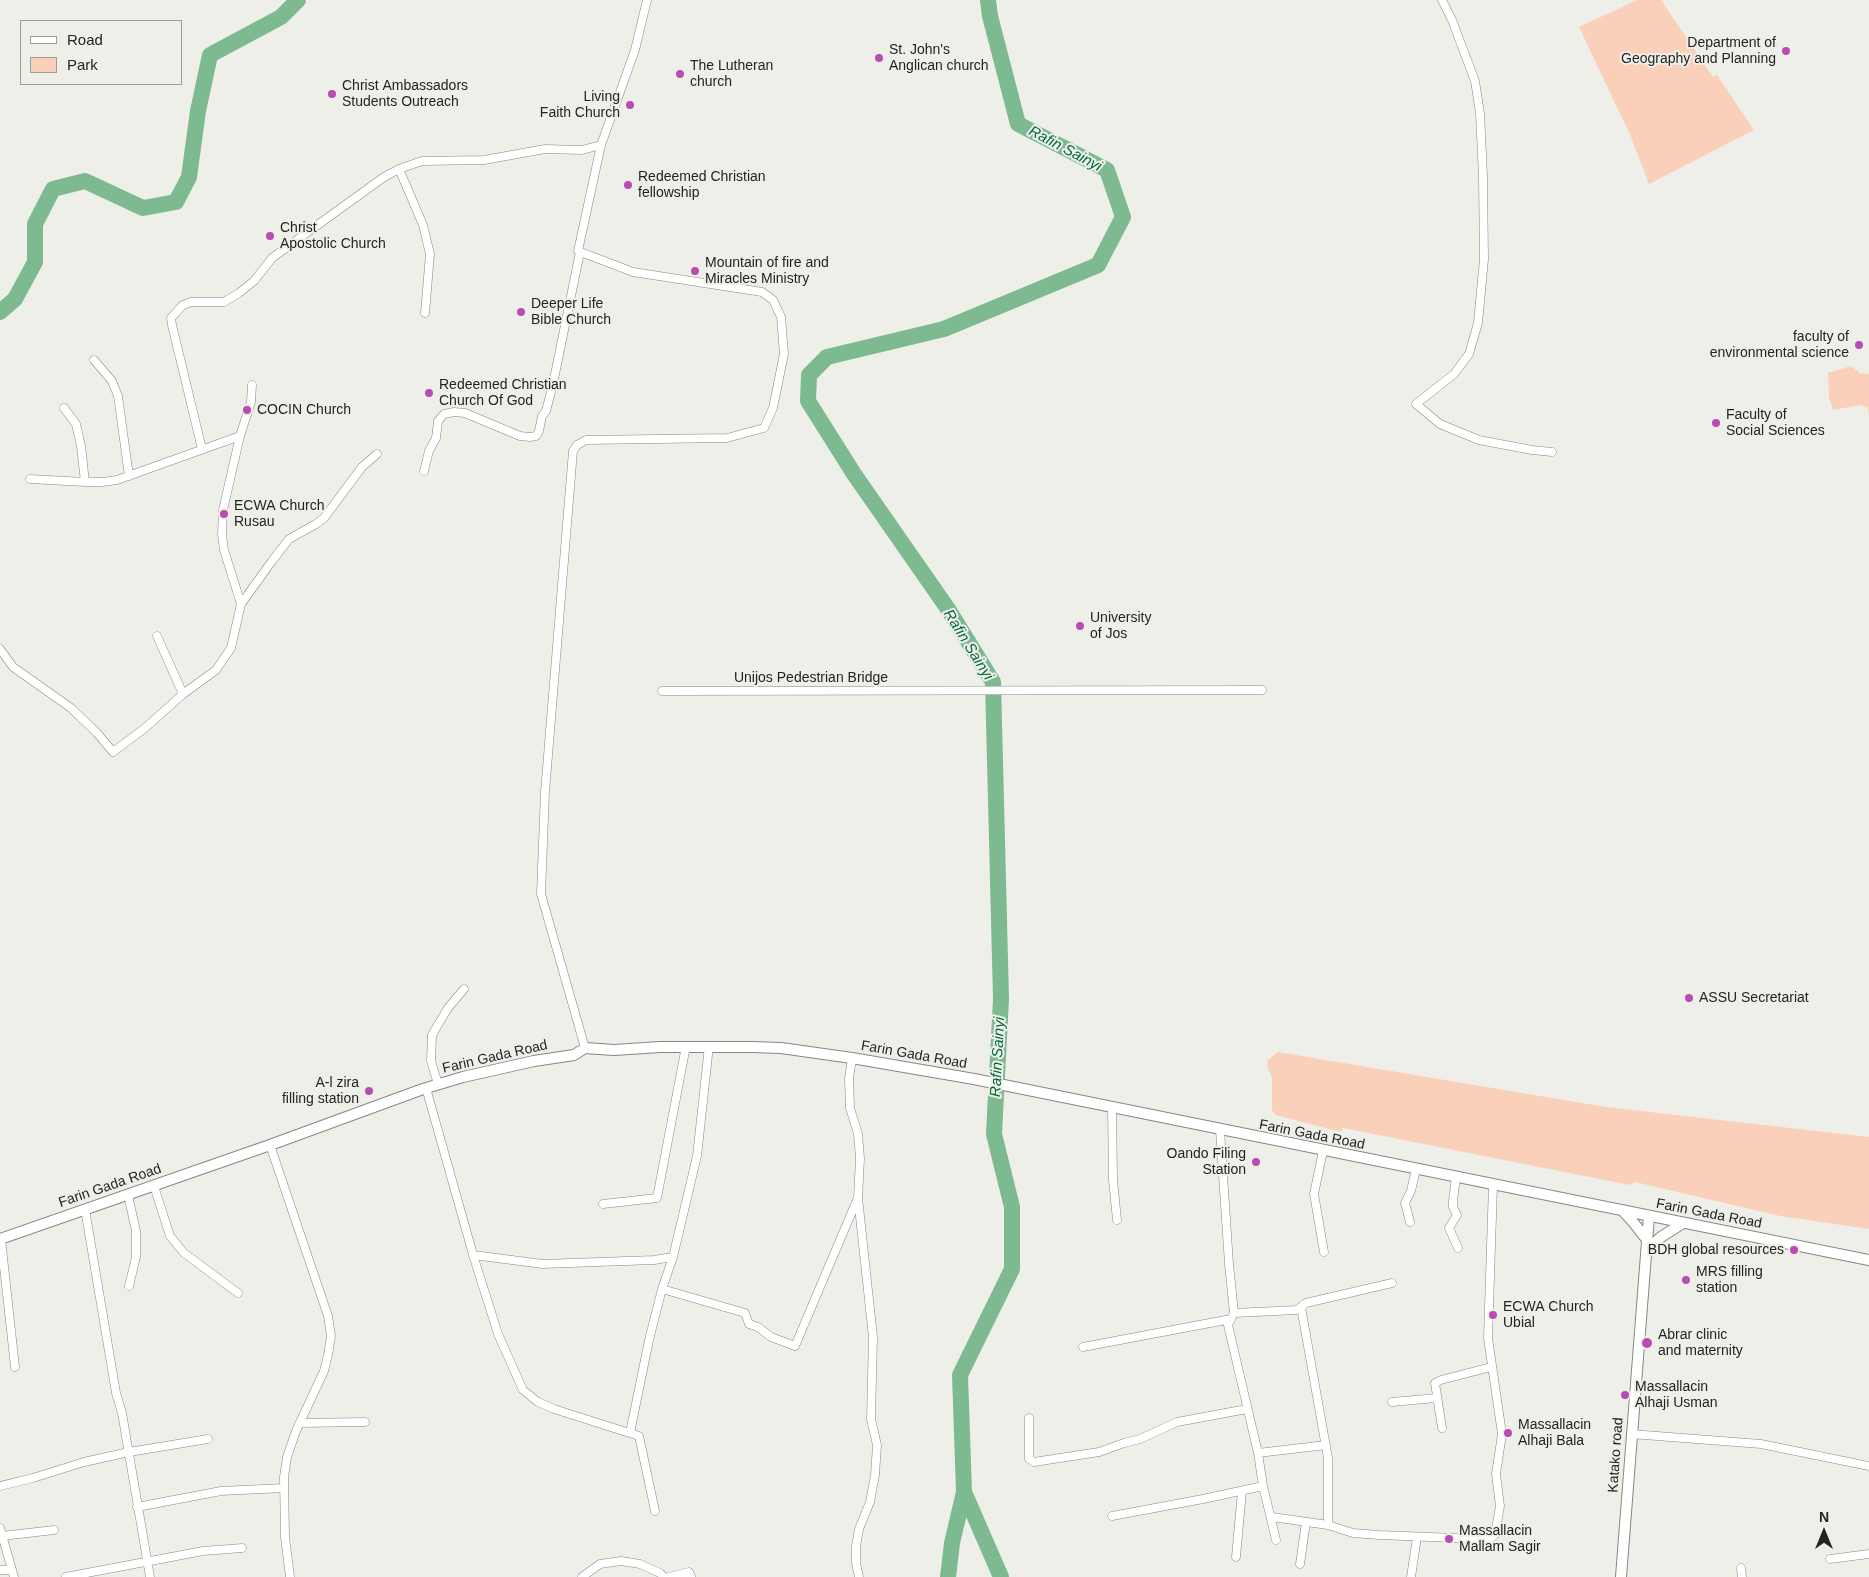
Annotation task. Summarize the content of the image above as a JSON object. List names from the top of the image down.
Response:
{
  "streets": {
    "main road": ["Farin Gada Road", "Katako road"],
    "street": ["Unijos Pedestrian Bridge"]
  },
  "crossings": [
    ["Farin Gada Road", "Katako road"]
  ],
  "water": ["Rafin Sainyi"],
  "places": [
    "Department of Geography and Planning",
    "St. John's Anglican church",
    "The Lutheran church",
    "Christ Ambassadors Students Outreach",
    "Living Faith Church",
    "Redeemed Christian fellowship",
    "Christ Apostolic Church",
    "Mountain of fire and Miracles Ministry",
    "Deeper Life Bible Church",
    "faculty of environmental science",
    "Redeemed Christian Church Of God",
    "COCIN Church",
    "Faculty of Social Sciences",
    "ECWA Church Rusau",
    "University of Jos",
    "ASSU Secretariat",
    "A-l zira filling station",
    "Oando Filing Station",
    "BDH global resources",
    "MRS filling station",
    "ECWA Church Ubial",
    "Abrar clinic and maternity",
    "Massallacin Alhaji Usman",
    "Massallacin Alhaji Bala",
    "Massallacin Mallam Sagir"
  ],
  "legend": ["Road", "Park"],
  "north": "top"
}
